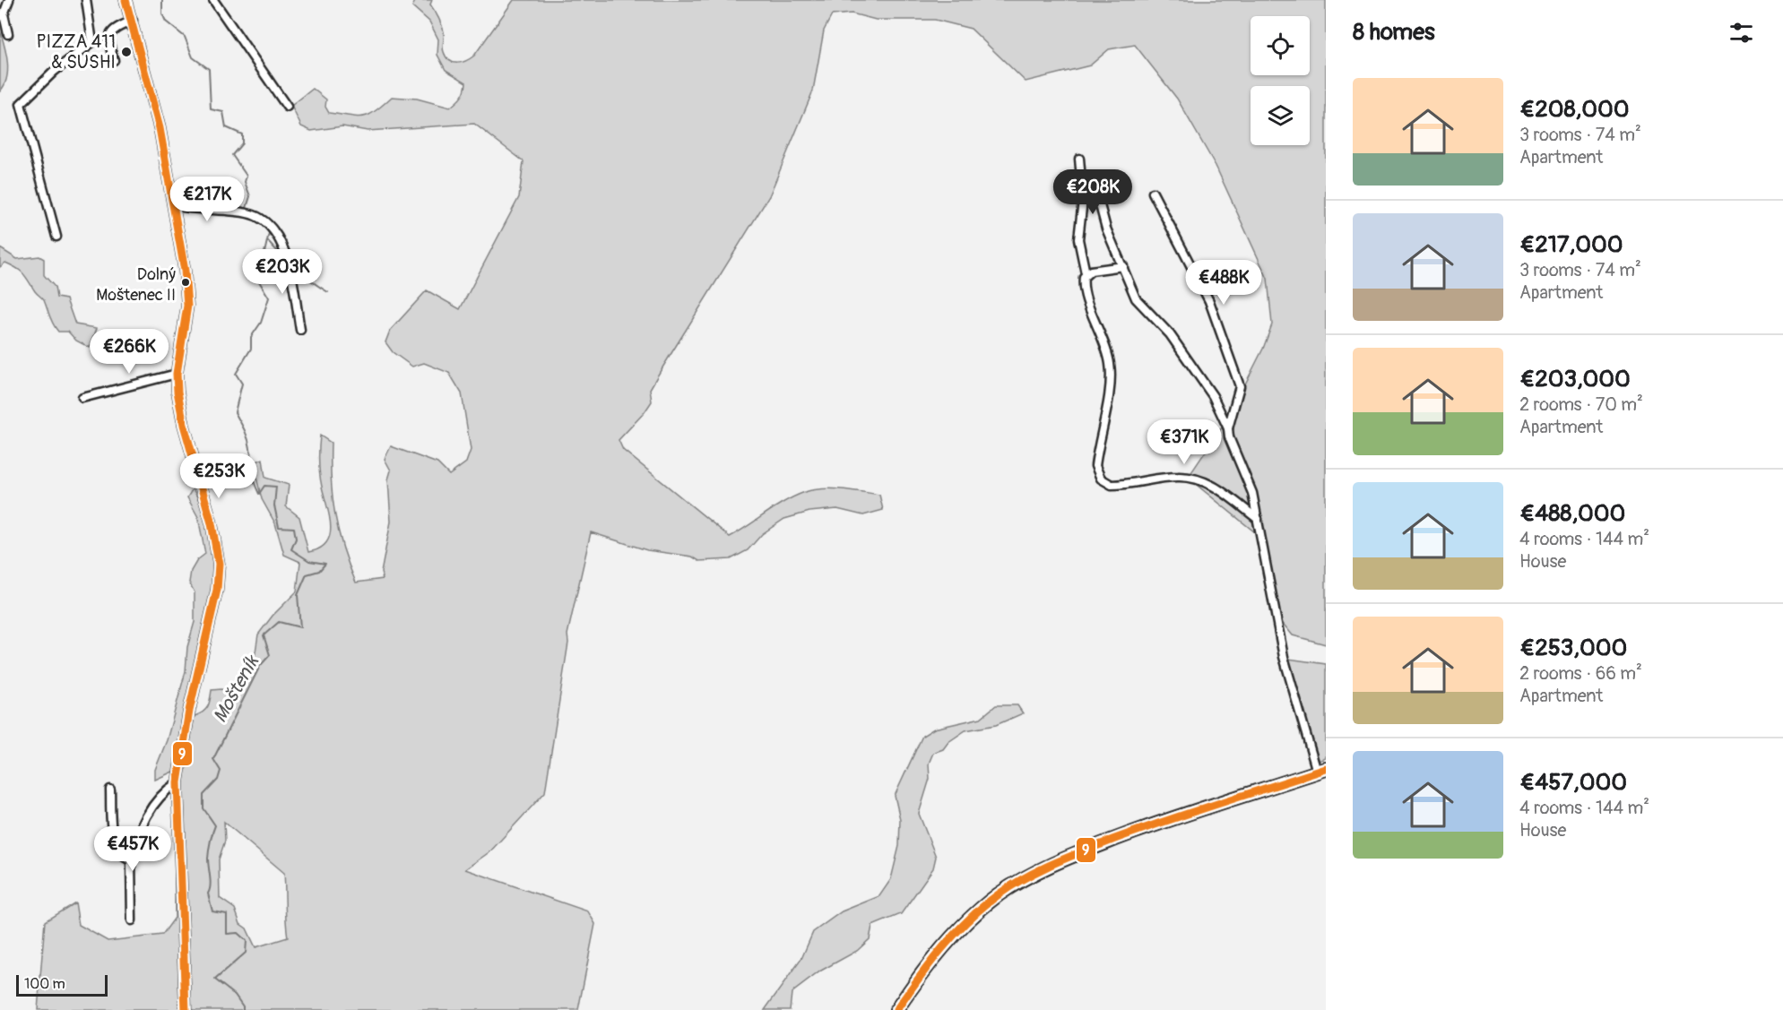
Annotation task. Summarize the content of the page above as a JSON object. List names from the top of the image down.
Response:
{
  "water": ["Mošteník"],
  "places": ["PIZZA 411 & SUSHI", "Dolný Moštenec II"],
  "lines": ["transit line 9"],
  "scale_bar": "100 m",
  "page": {
    "heading": "8 homes",
    "list": [
      {
        "name": "€208,000",
        "note": "3 rooms · 74 m² · Apartment"
      },
      {
        "name": "€217,000",
        "note": "3 rooms · 74 m² · Apartment"
      },
      {
        "name": "€203,000",
        "note": "2 rooms · 70 m² · Apartment"
      },
      {
        "name": "€488,000",
        "note": "4 rooms · 144 m² · House"
      },
      {
        "name": "€253,000",
        "note": "2 rooms · 66 m² · Apartment"
      },
      {
        "name": "€457,000",
        "note": "4 rooms · 144 m² · House"
      }
    ],
    "price": [
      "€208K",
      "€217K",
      "€203K",
      "€488K",
      "€266K",
      "€371K",
      "€253K",
      "€457K"
    ],
    "scale": "100 m"
  }
}
